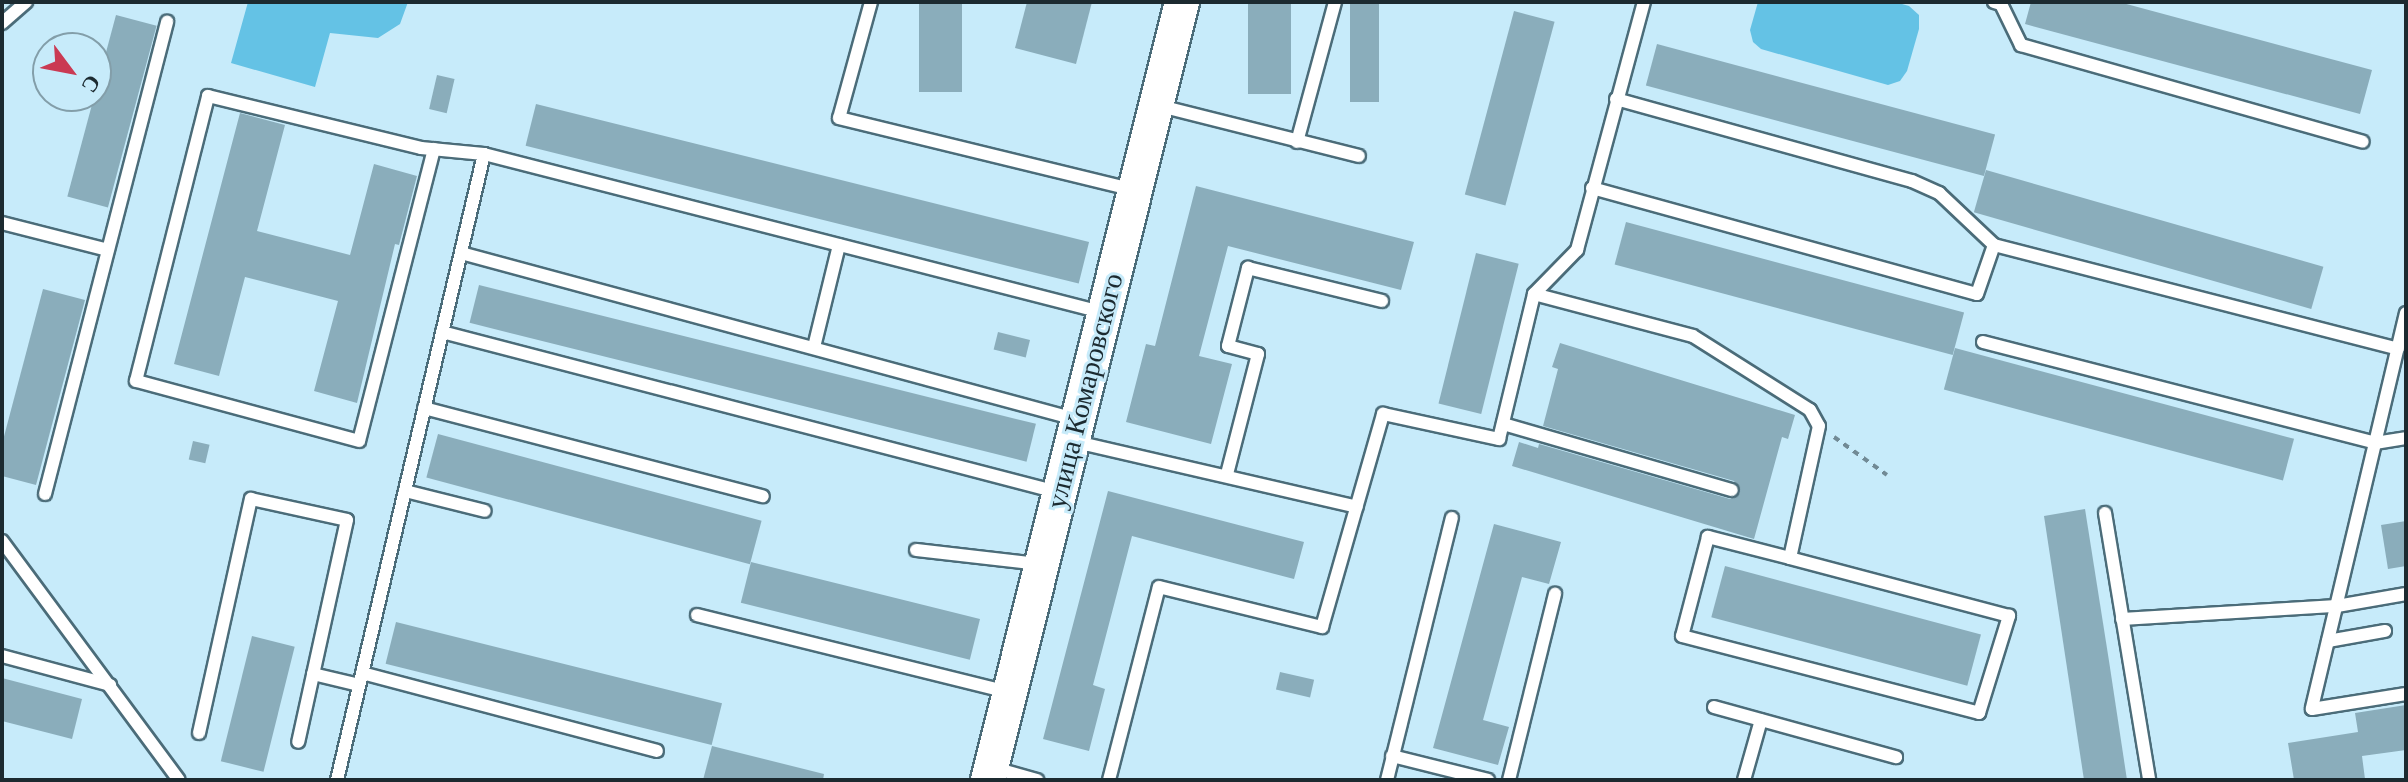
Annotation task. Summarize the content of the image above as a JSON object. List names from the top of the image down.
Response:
{
  "streets": {
    "street": ["улица Комаровского"]
  },
  "north": "bottom right"
}
